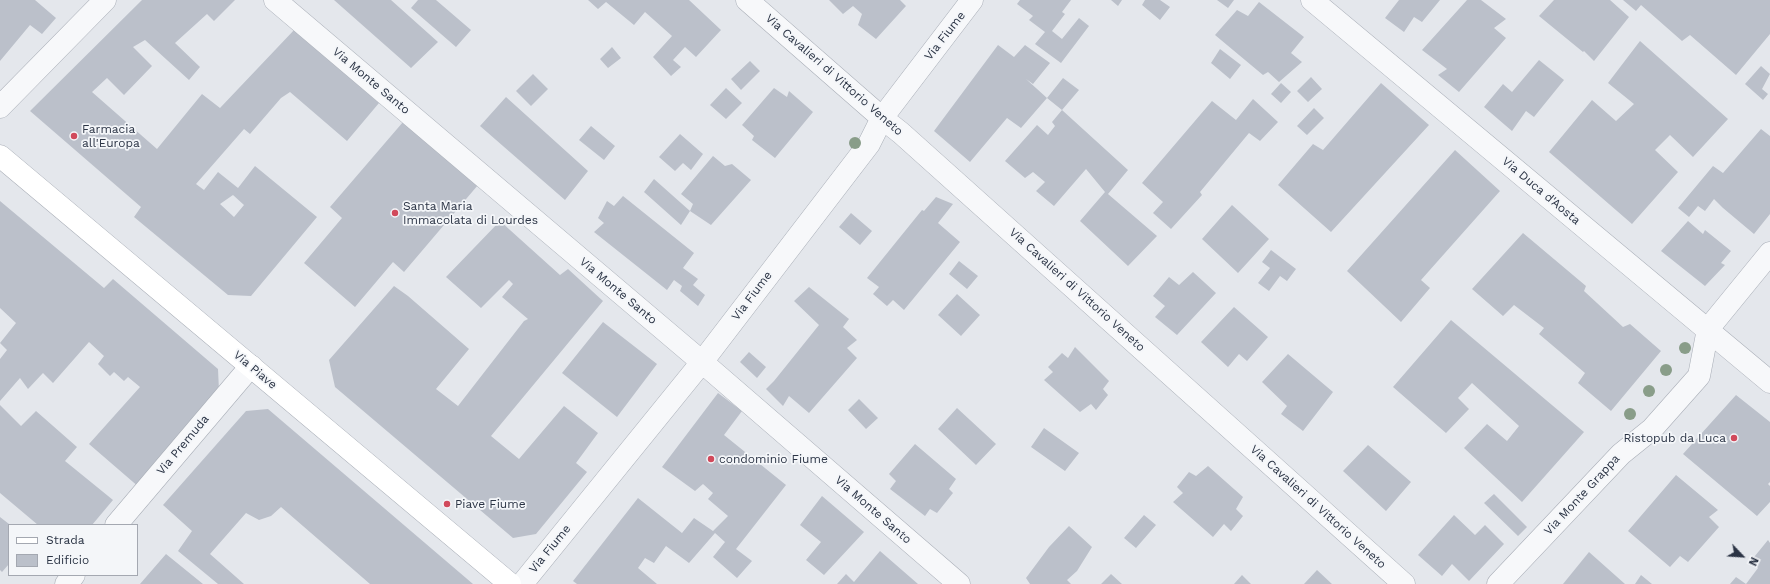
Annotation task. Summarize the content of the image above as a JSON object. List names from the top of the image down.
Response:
{
  "streets": {
    "street": [
      "Via Fiume",
      "Via Cavalieri di Vittorio Veneto",
      "Via Monte Santo",
      "Via Duca d'Aosta",
      "Via Piave",
      "Via Premuda",
      "Via Monte Grappa"
    ]
  },
  "crossings": [
    ["Via Fiume", "Via Cavalieri di Vittorio Veneto"],
    ["Via Fiume", "Via Monte Santo"],
    ["Via Duca d'Aosta", "Via Monte Grappa"],
    ["Via Piave", "Via Premuda"]
  ],
  "places": [
    "Farmacia all'Europa",
    "Santa Maria Immacolata di Lourdes",
    "Ristopub da Luca",
    "condominio Fiume",
    "Piave Fiume"
  ],
  "legend": ["Strada", "Edificio"],
  "north": "bottom right"
}
